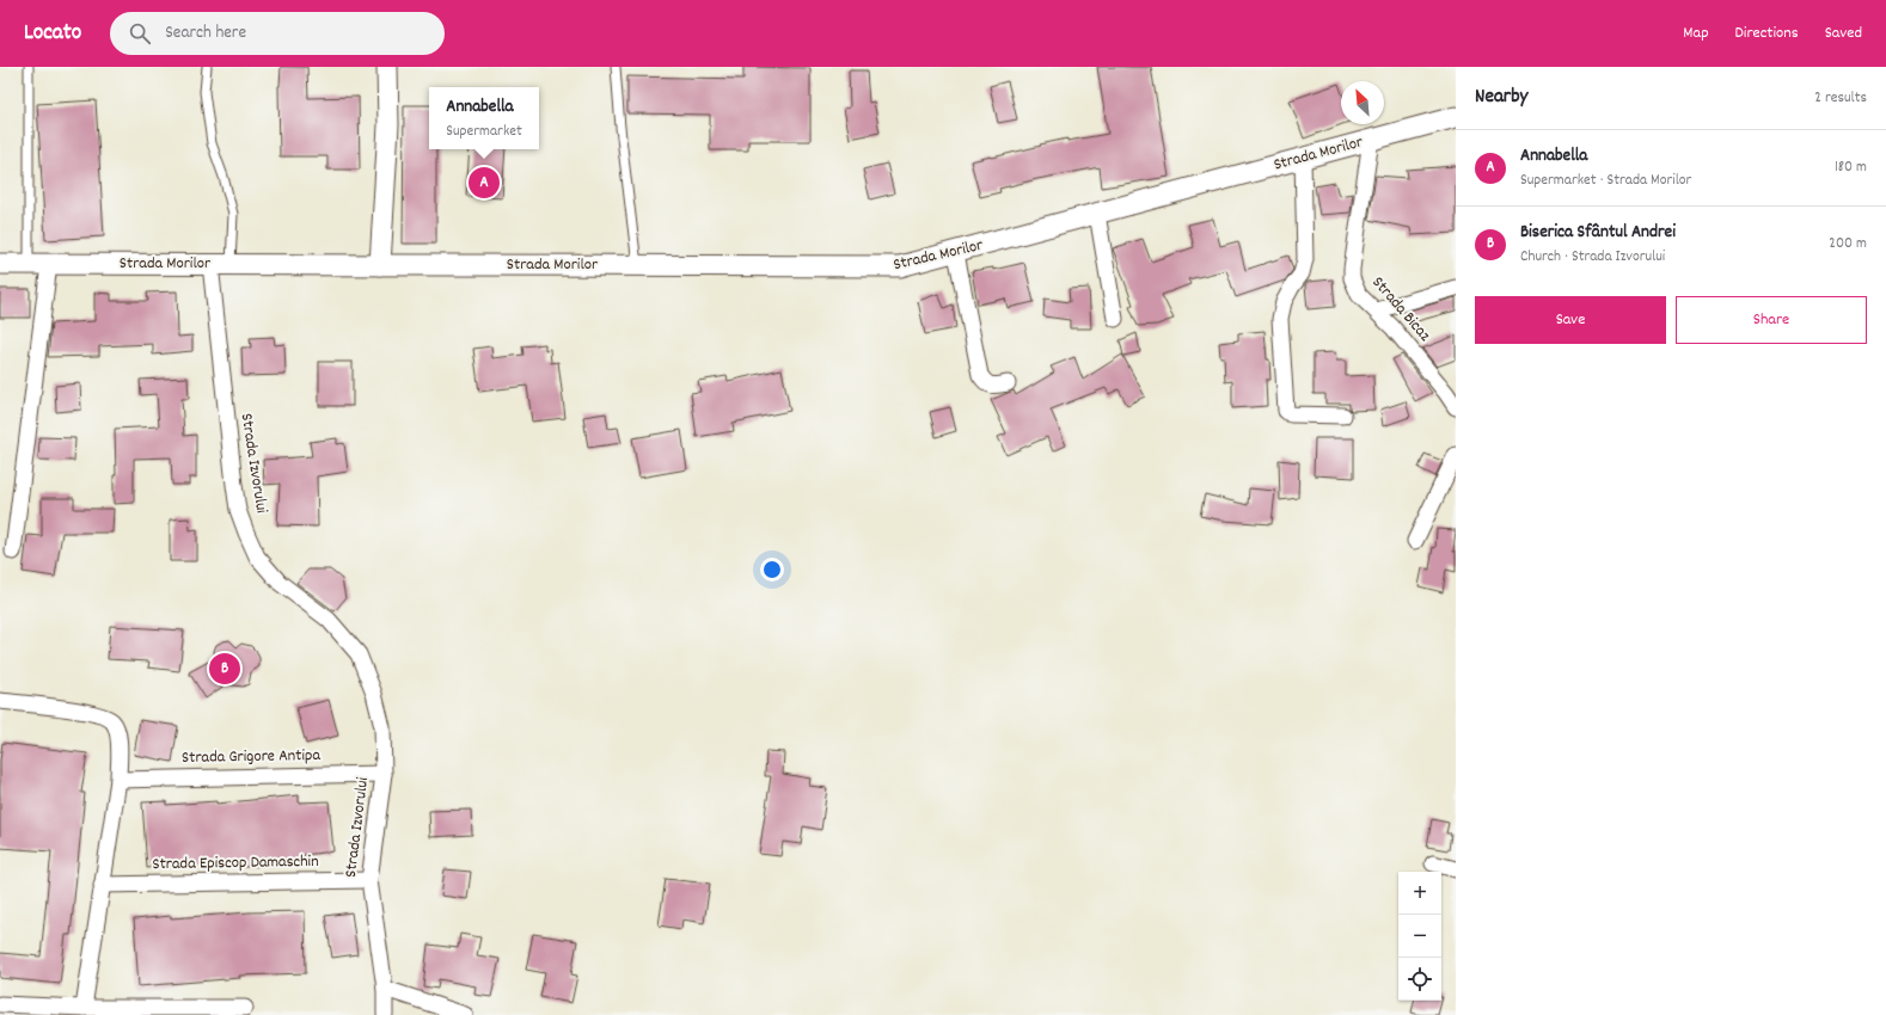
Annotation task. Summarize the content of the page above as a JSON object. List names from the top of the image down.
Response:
{
  "streets": {
    "street": [
      "Strada Morilor",
      "Strada Bicaz",
      "Strada Izvorului",
      "Strada Grigore Antipa",
      "Strada Episcop Damaschin"
    ]
  },
  "crossings": [
    ["Strada Morilor", "Strada Bicaz"],
    ["Strada Morilor", "Strada Izvorului"],
    ["Strada Izvorului", "Strada Grigore Antipa"],
    ["Strada Izvorului", "Strada Episcop Damaschin"]
  ],
  "north": "top left",
  "page": {
    "header": "Locato",
    "search": "Search here",
    "nav": ["Map", "Directions", "Saved"],
    "heading": ["Nearby", "2 results"],
    "popup": ["Annabella", "Supermarket"],
    "list": [
      {
        "mark": "A",
        "name": "Annabella",
        "note": "Supermarket · Strada Morilor",
        "value": "180 m"
      },
      {
        "mark": "B",
        "name": "Biserica Sfântul Andrei",
        "note": "Church · Strada Izvorului",
        "value": "200 m"
      }
    ],
    "pins": ["A", "B"],
    "buttons": ["Save", "Share"],
    "map_buttons": ["+", "−"]
  }
}
